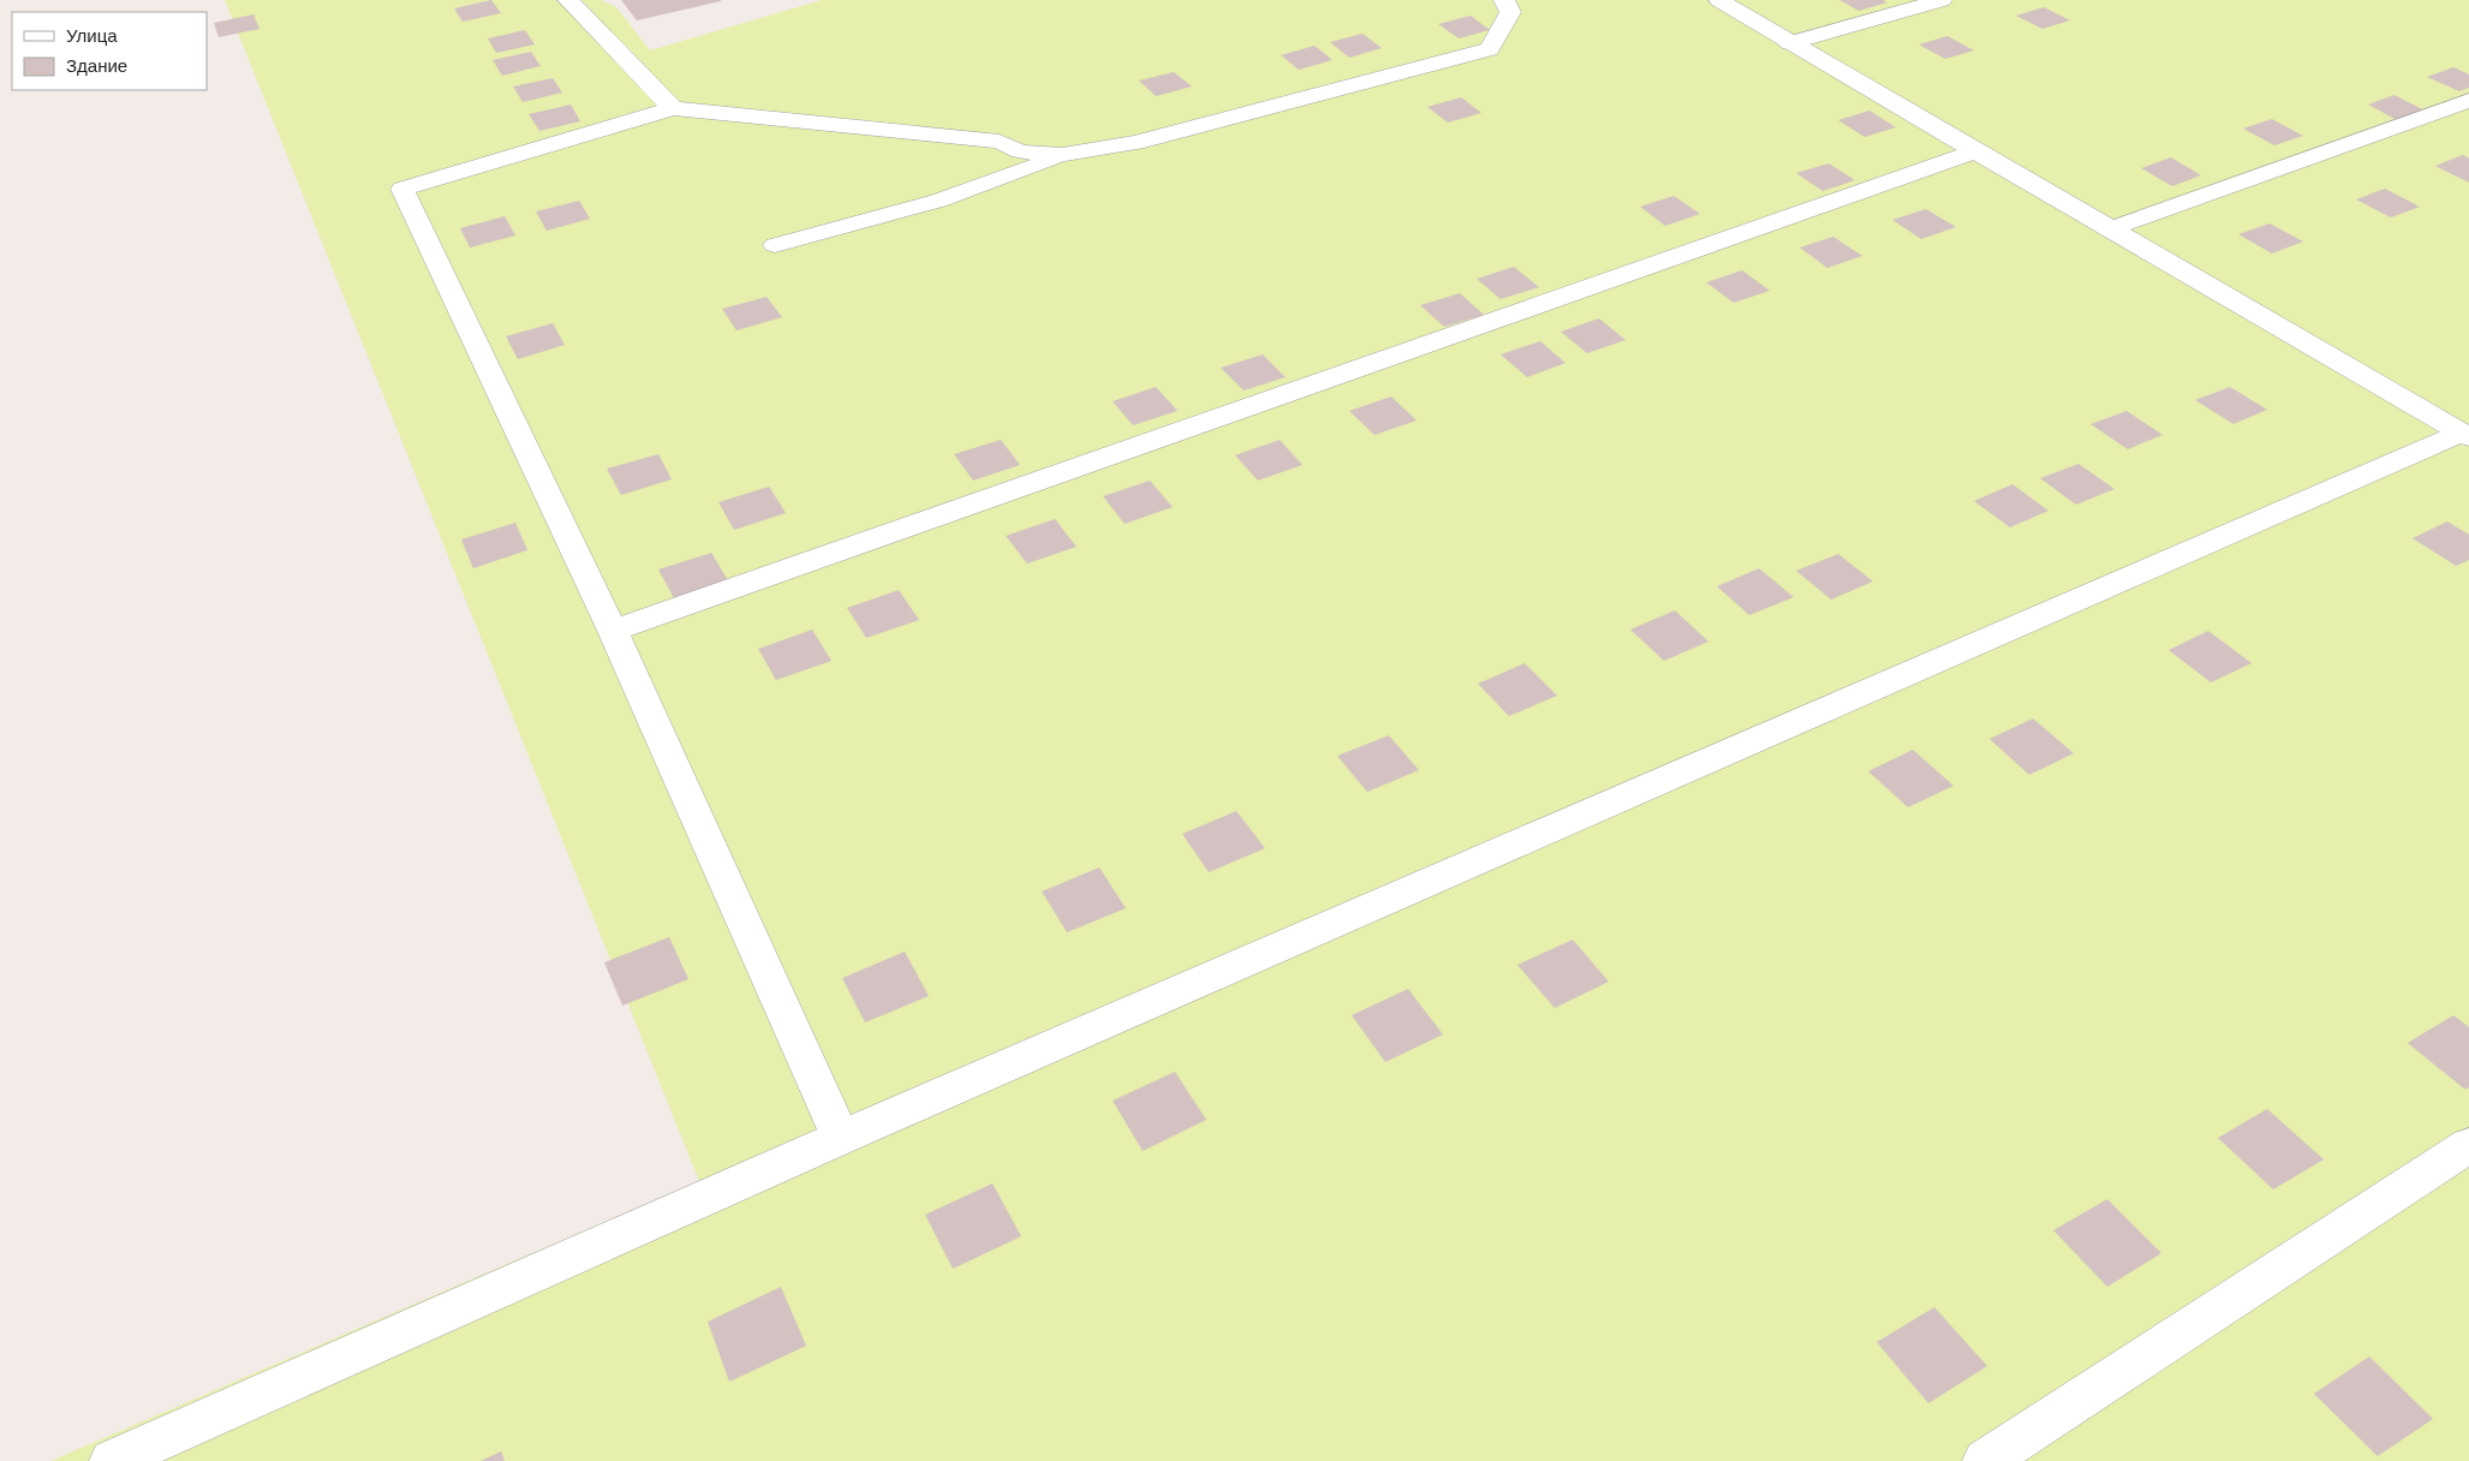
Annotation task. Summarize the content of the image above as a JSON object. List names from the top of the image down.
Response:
{
  "legend": ["Улица", "Здание"]
}
